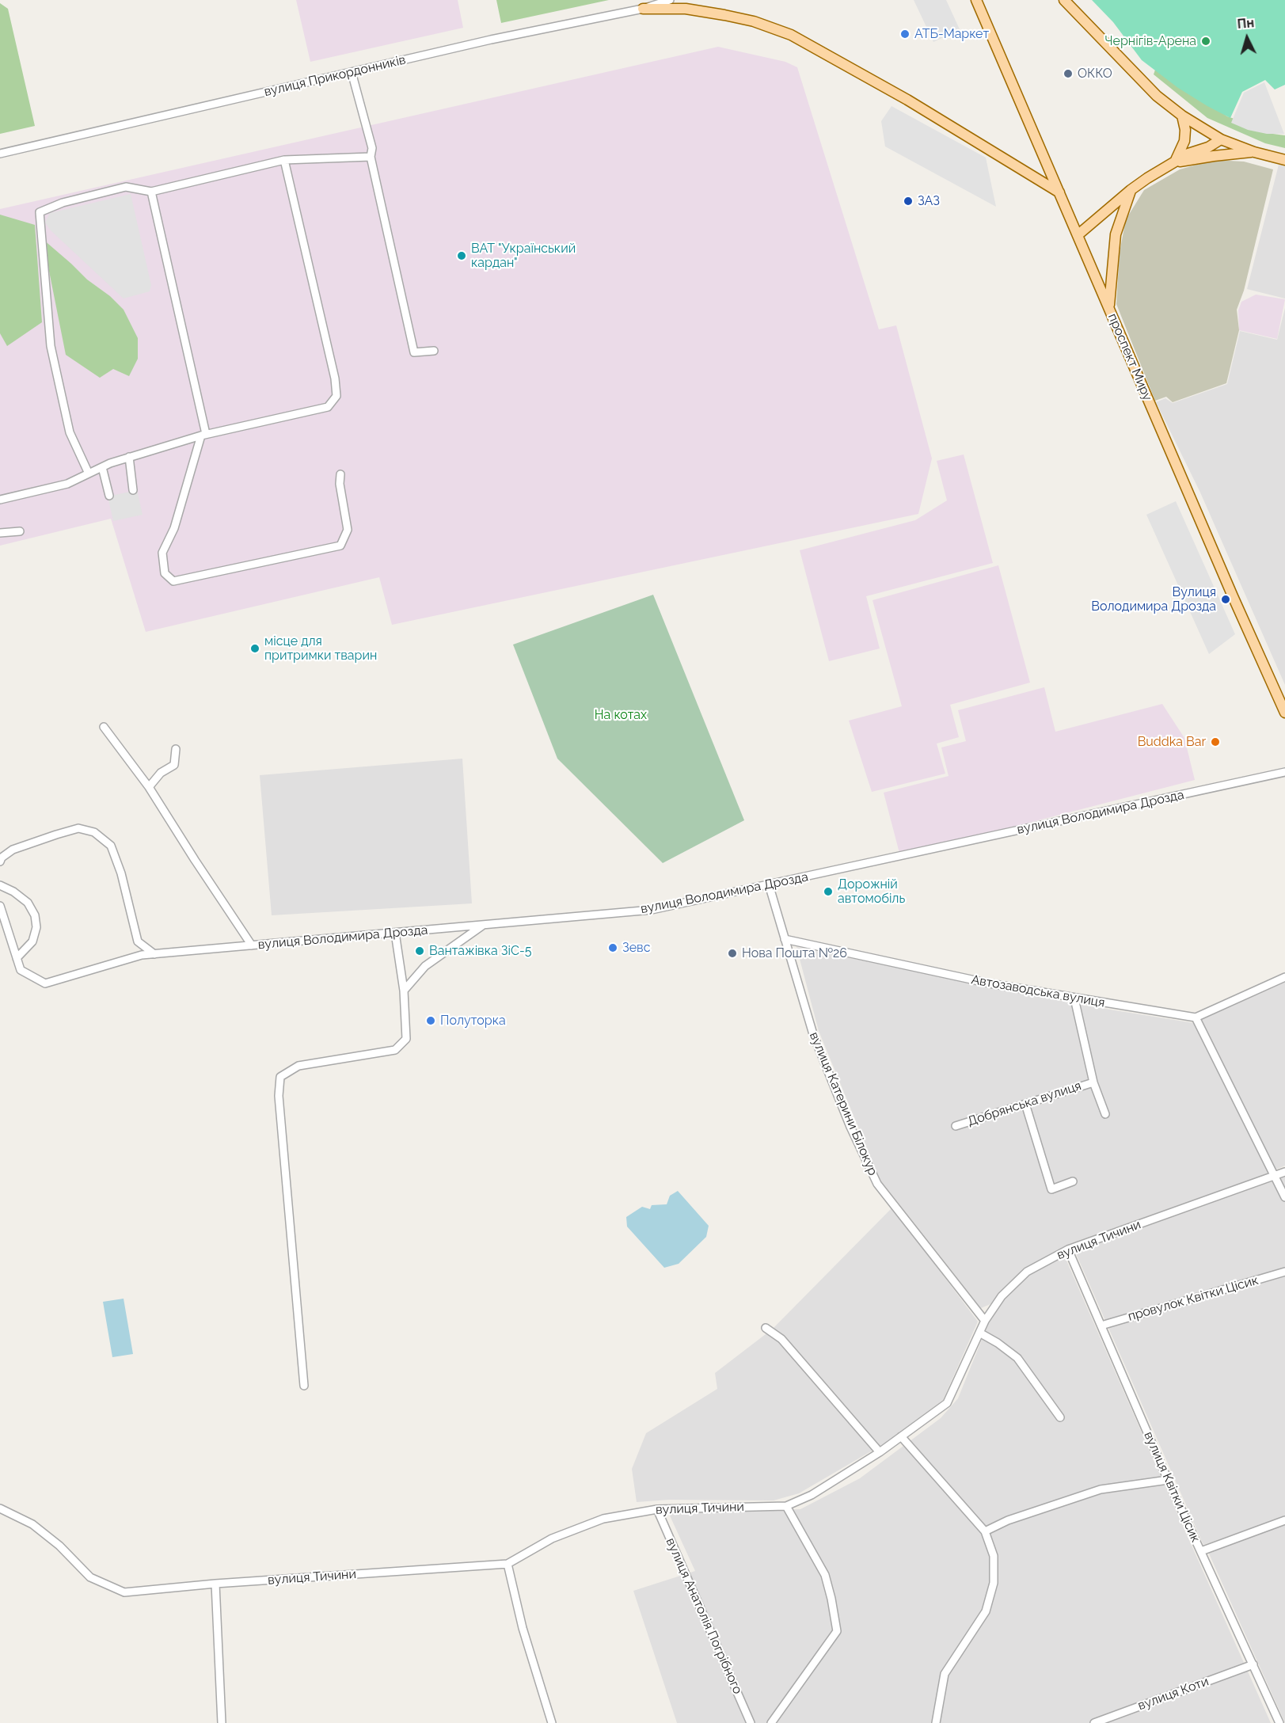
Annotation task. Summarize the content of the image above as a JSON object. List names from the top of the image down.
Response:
{
  "streets": {
    "main road": ["проспект Миру"],
    "street": [
      "вулиця Прикордонників",
      "вулиця Володимира Дрозда",
      "Автозаводська вулиця",
      "вулиця Катерини Білокур",
      "Добрянська вулиця",
      "вулиця Тичини",
      "провулок Квітки Цісик",
      "вулиця Квітки Цісик",
      "вулиця Анатолія Погрібного",
      "вулиця Коти"
    ]
  },
  "crossings": [
    ["вулиця Володимира Дрозда", "вулиця Катерини Білокур"],
    ["Автозаводська вулиця", "вулиця Катерини Білокур"],
    ["Автозаводська вулиця", "Добрянська вулиця"],
    ["вулиця Катерини Білокур", "вулиця Тичини"],
    ["вулиця Тичини", "вулиця Квітки Цісик"],
    ["вулиця Тичини", "вулиця Анатолія Погрібного"],
    ["провулок Квітки Цісик", "вулиця Квітки Цісик"],
    ["вулиця Квітки Цісик", "вулиця Коти"]
  ],
  "parks": ["На котах"],
  "places": [
    "АТБ-Маркет",
    "Чернігів-Арена",
    "ОККО",
    "ЗАЗ",
    "ВАТ \"Український кардан\"",
    "Вулиця Володимира Дрозда",
    "місце для притримки тварин",
    "Buddka Bar",
    "Дорожній автомобіль",
    "Зевс",
    "Вантажівка ЗіС-5",
    "Нова Пошта №26",
    "Полуторка"
  ],
  "north": "top"
}
